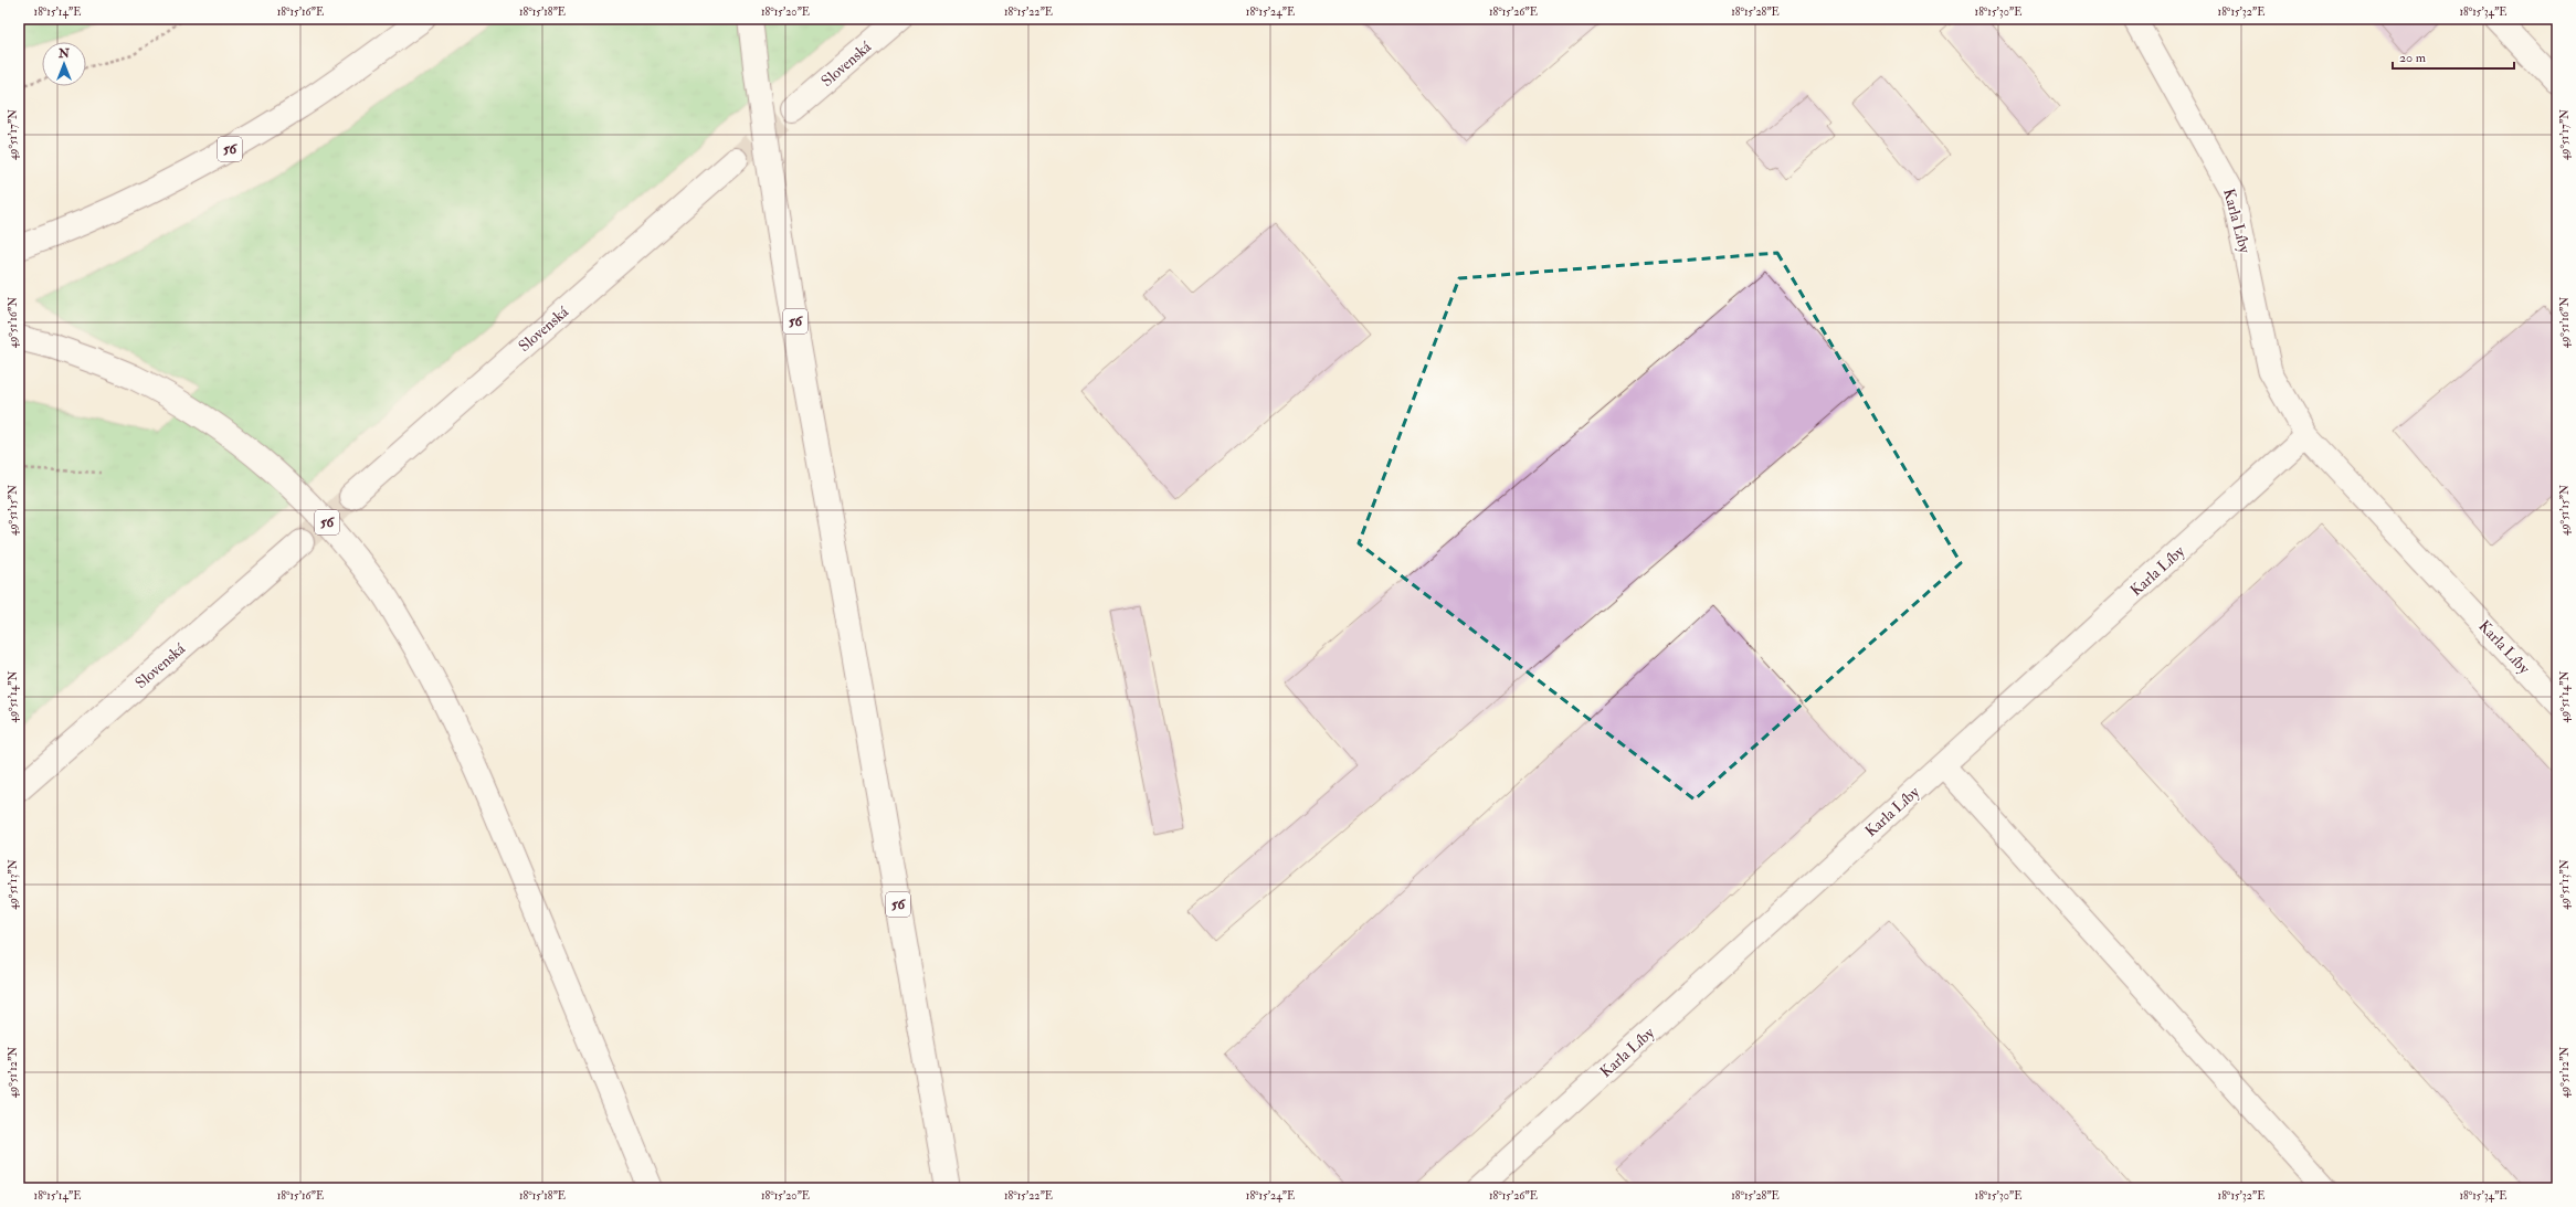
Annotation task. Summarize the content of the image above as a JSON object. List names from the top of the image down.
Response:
{
  "streets": {
    "main road": ["Slovenská", "56"],
    "lane": ["Karla Líby"]
  },
  "scale_bar": "20 m",
  "north": "top",
  "coordinates": [
    "18°15'14\"E",
    "18°15'16\"E",
    "18°15'18\"E",
    "18°15'20\"E",
    "18°15'22\"E",
    "18°15'24\"E",
    "18°15'26\"E",
    "18°15'28\"E",
    "18°15'30\"E",
    "18°15'32\"E",
    "18°15'34\"E",
    "49°51'17\"N",
    "49°51'16\"N",
    "49°51'15\"N",
    "49°51'14\"N",
    "49°51'13\"N",
    "49°51'12\"N"
  ]
}
